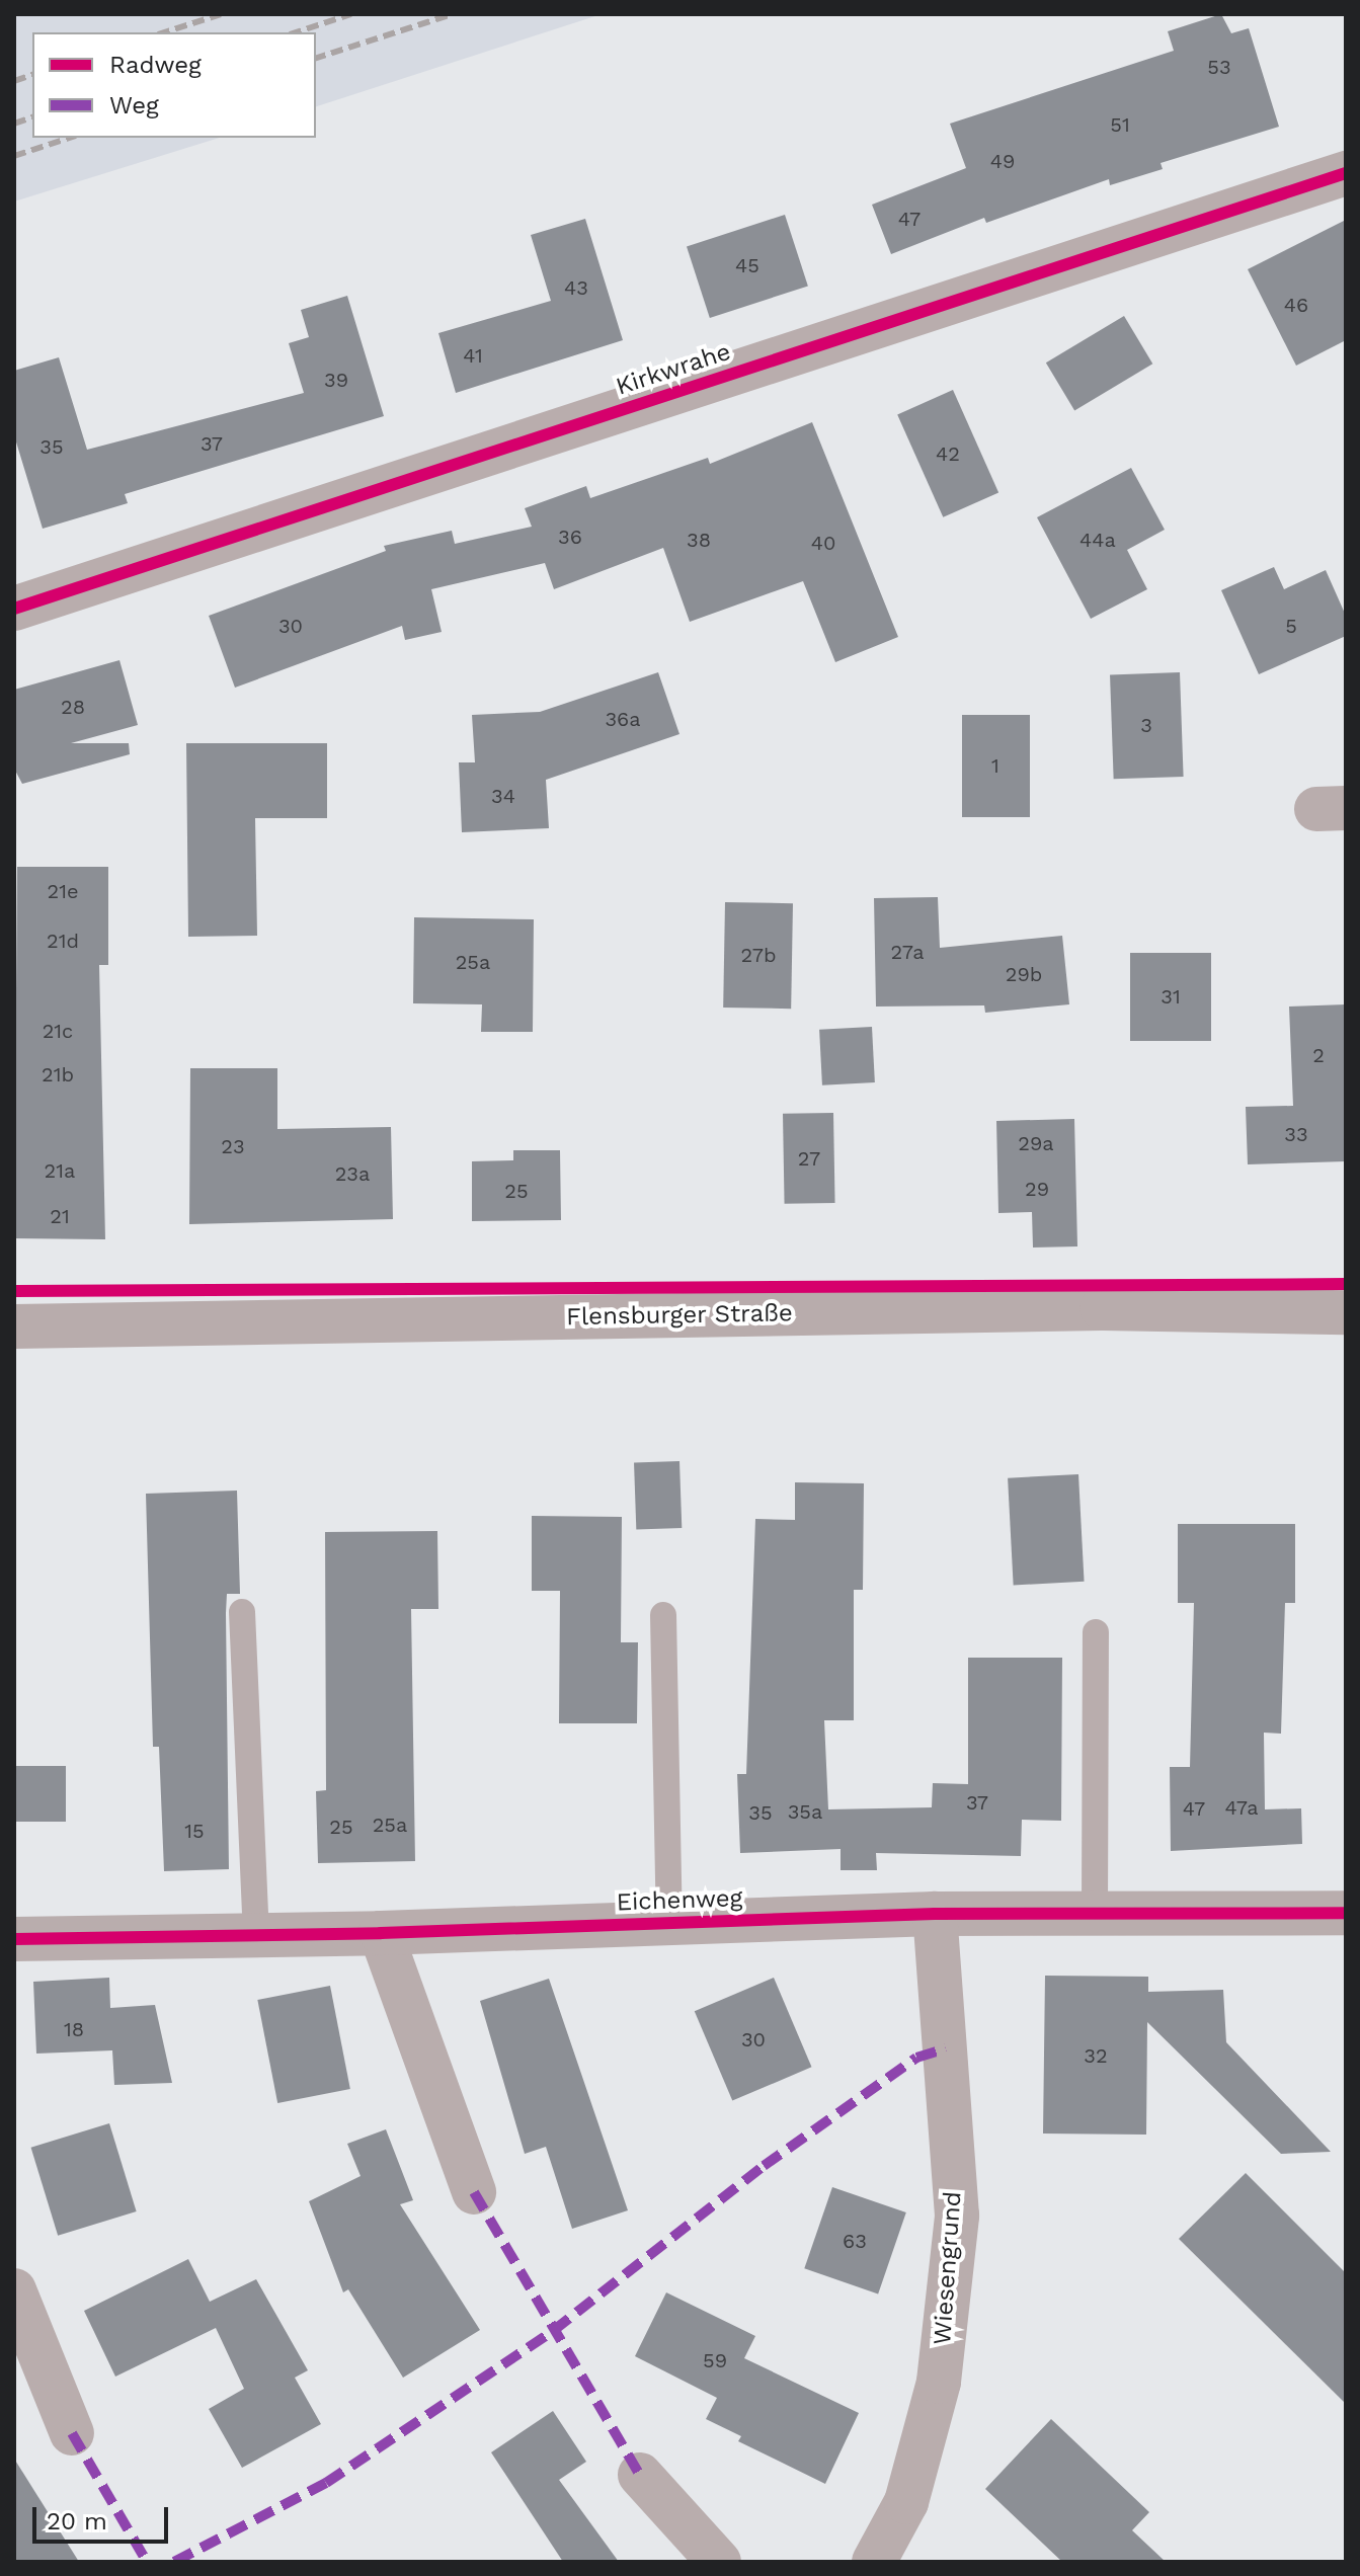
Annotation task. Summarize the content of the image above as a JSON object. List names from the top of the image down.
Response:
{
  "streets": {
    "street": [
      "Kirkwrahe",
      "Flensburger Straße",
      "Eichenweg",
      "Wiesengrund"
    ]
  },
  "crossings": [
    ["Eichenweg", "Wiesengrund"]
  ],
  "house_numbers": [
    "53",
    "51",
    "49",
    "47",
    "45",
    "43",
    "46",
    "41",
    "39",
    "37",
    "35",
    "42",
    "36",
    "38",
    "44a",
    "40",
    "30",
    "5",
    "28",
    "36a",
    "3",
    "1",
    "34",
    "21e",
    "21d",
    "27a",
    "27b",
    "25a",
    "29b",
    "31",
    "21c",
    "2",
    "21b",
    "33",
    "29a",
    "23",
    "27",
    "21a",
    "23a",
    "29",
    "25",
    "21",
    "37",
    "47a",
    "47",
    "35a",
    "35",
    "25a",
    "25",
    "15",
    "18",
    "30",
    "32",
    "63",
    "59"
  ],
  "legend": ["Radweg", "Weg"],
  "scale_bar": "20 m"
}
